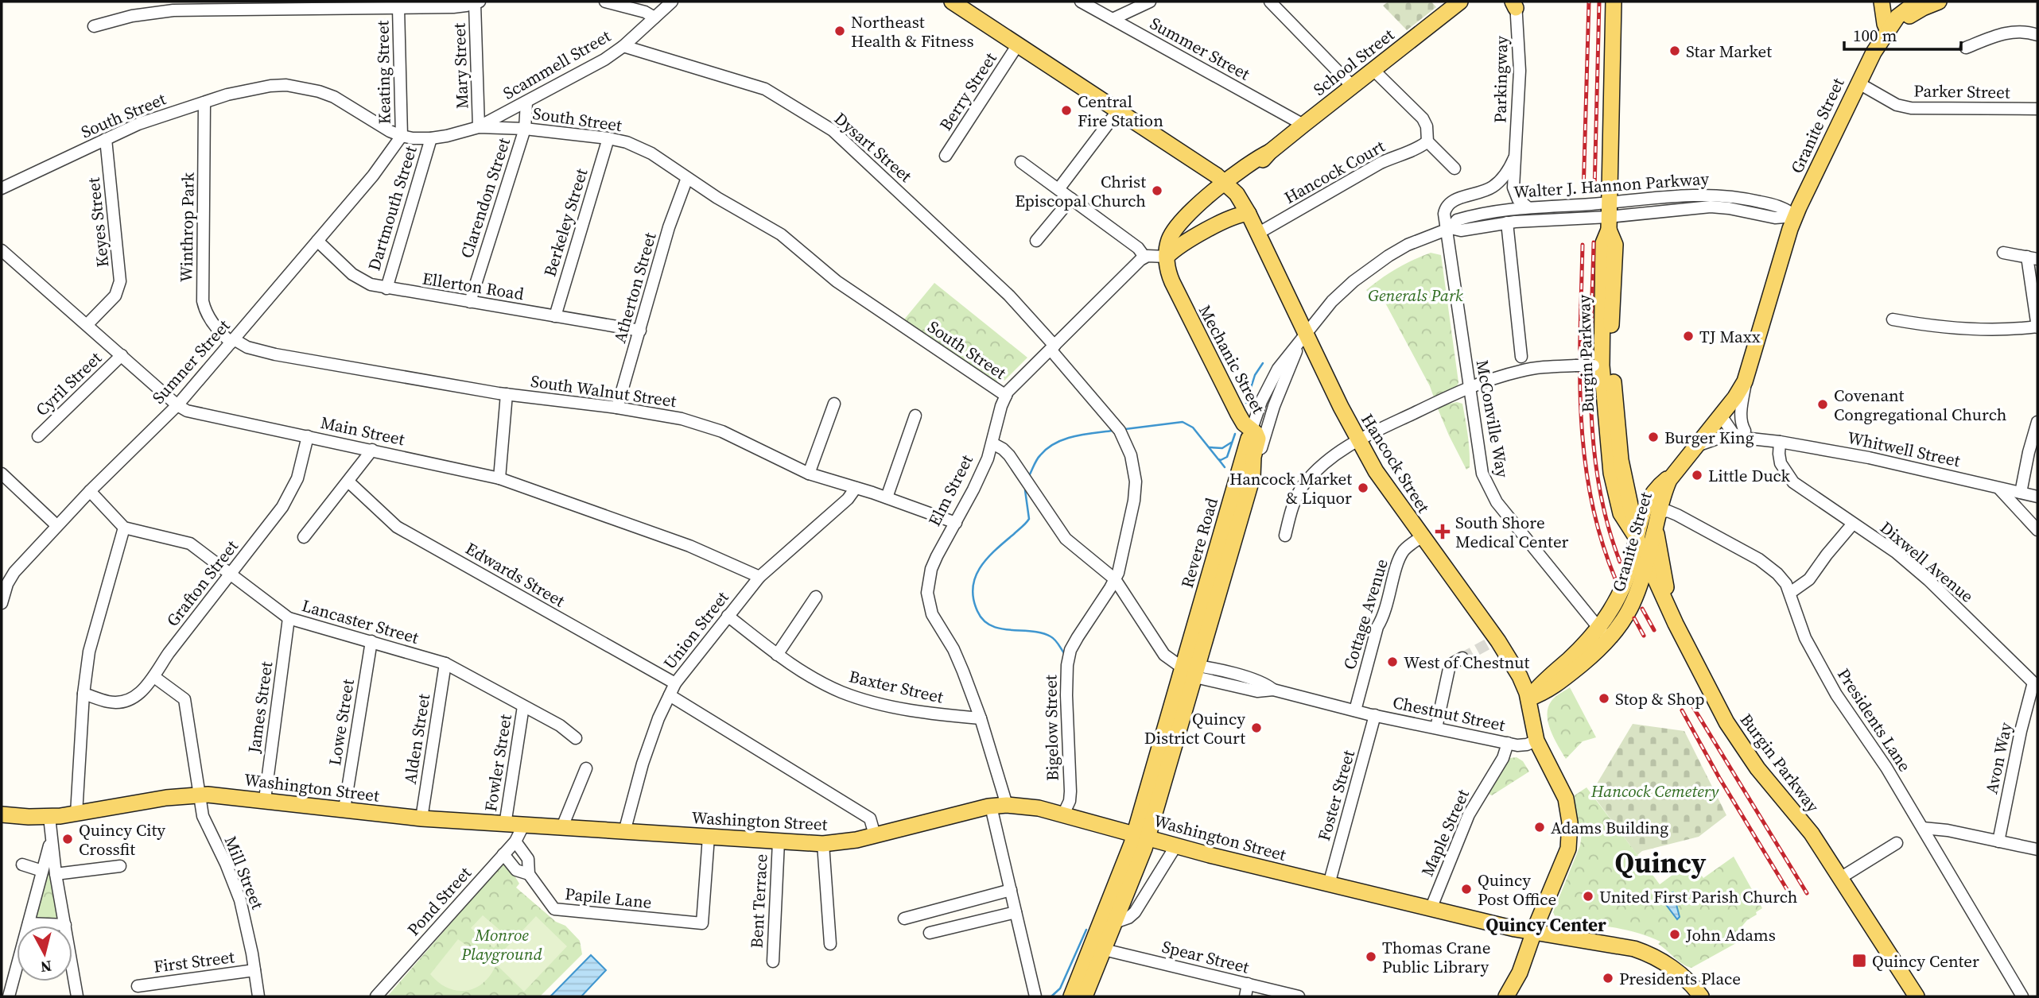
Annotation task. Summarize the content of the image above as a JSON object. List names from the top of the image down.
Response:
{
  "streets": {
    "main road": [
      "School Street",
      "Granite Street",
      "Burgin Parkway",
      "Mechanic Street",
      "Hancock Street",
      "Revere Road",
      "Washington Street"
    ],
    "street": [
      "Summer Street",
      "Scammell Street",
      "Mary Street",
      "Keating Street",
      "Parkingway",
      "Berry Street",
      "Parker Street",
      "South Street",
      "Dysart Street",
      "Hancock Court",
      "Walter J. Hannon Parkway",
      "Clarendon Street",
      "Dartmouth Street",
      "Keyes Street",
      "Berkeley Street",
      "Winthrop Park",
      "Ellerton Road",
      "Atherton Street",
      "Sumner Street",
      "Cyril Street",
      "South Walnut Street",
      "McConville Way",
      "Main Street",
      "Whitwell Street",
      "Elm Street",
      "Dixwell Avenue",
      "Edwards Street",
      "Grafton Street",
      "Cottage Avenue",
      "Lancaster Street",
      "Union Street",
      "Baxter Street",
      "James Street",
      "Chestnut Street",
      "Presidents Lane",
      "Lowe Street",
      "Bigelow Street",
      "Alden Street",
      "Avon Way",
      "Fowler Street",
      "Foster Street",
      "Maple Street",
      "Mill Street",
      "Papile Lane",
      "Pond Street",
      "Bent Terrace",
      "Spear Street",
      "First Street"
    ]
  },
  "crossings": [
    ["Summer Street", "School Street"],
    ["School Street", "Hancock Street"],
    ["Scammell Street", "Mary Street"],
    ["Scammell Street", "South Street"],
    ["Scammell Street", "Dysart Street"],
    ["Scammell Street", "Clarendon Street"],
    ["Mary Street", "South Street"],
    ["Keating Street", "South Street"],
    ["Keating Street", "Sumner Street"],
    ["Parkingway", "Walter J. Hannon Parkway"],
    ["Parkingway", "McConville Way"],
    ["Parker Street", "Granite Street"],
    ["South Street", "Clarendon Street"],
    ["South Street", "Dartmouth Street"],
    ["South Street", "Keyes Street"],
    ["South Street", "Berkeley Street"],
    ["South Street", "Winthrop Park"],
    ["South Street", "Atherton Street"],
    ["South Street", "Sumner Street"],
    ["South Street", "Elm Street"],
    ["Granite Street", "Walter J. Hannon Parkway"],
    ["Granite Street", "Burgin Parkway"],
    ["Granite Street", "McConville Way"],
    ["Granite Street", "Whitwell Street"],
    ["Granite Street", "Hancock Street"],
    ["Granite Street", "Presidents Lane"],
    ["Dysart Street", "Elm Street"],
    ["Dysart Street", "Bigelow Street"],
    ["Hancock Court", "Hancock Street"],
    ["Walter J. Hannon Parkway", "Burgin Parkway"],
    ["Walter J. Hannon Parkway", "Mechanic Street"],
    ["Walter J. Hannon Parkway", "McConville Way"],
    ["Walter J. Hannon Parkway", "Hancock Street"],
    ["Walter J. Hannon Parkway", "Revere Road"],
    ["Clarendon Street", "Ellerton Road"],
    ["Dartmouth Street", "Ellerton Road"],
    ["Keyes Street", "Main Street"],
    ["Berkeley Street", "Ellerton Road"],
    ["Winthrop Park", "Sumner Street"],
    ["Winthrop Park", "South Walnut Street"],
    ["Ellerton Road", "Atherton Street"],
    ["Ellerton Road", "Sumner Street"],
    ["Atherton Street", "South Walnut Street"],
    ["Mechanic Street", "Revere Road"],
    ["Sumner Street", "South Walnut Street"],
    ["Sumner Street", "Main Street"],
    ["Cyril Street", "Main Street"],
    ["South Walnut Street", "Elm Street"],
    ["South Walnut Street", "Union Street"],
    ["Main Street", "Grafton Street"],
    ["Main Street", "Union Street"],
    ["Whitwell Street", "Dixwell Avenue"],
    ["Hancock Street", "Cottage Avenue"],
    ["Hancock Street", "Chestnut Street"],
    ["Hancock Street", "Washington Street"],
    ["Elm Street", "Baxter Street"],
    ["Elm Street", "Bigelow Street"],
    ["Elm Street", "Washington Street"],
    ["Revere Road", "Chestnut Street"],
    ["Dixwell Avenue", "Avon Way"],
    ["Edwards Street", "Union Street"],
    ["Grafton Street", "Lancaster Street"],
    ["Grafton Street", "Mill Street"],
    ["Cottage Avenue", "Chestnut Street"],
    ["Lancaster Street", "James Street"],
    ["Lancaster Street", "Lowe Street"],
    ["Lancaster Street", "Alden Street"],
    ["Lancaster Street", "Fowler Street"],
    ["Union Street", "Baxter Street"],
    ["Union Street", "Washington Street"],
    ["James Street", "Washington Street"],
    ["Chestnut Street", "Foster Street"],
    ["Chestnut Street", "Maple Street"],
    ["Lowe Street", "Washington Street"],
    ["Bigelow Street", "Washington Street"],
    ["Alden Street", "Washington Street"],
    ["Fowler Street", "Washington Street"],
    ["Washington Street", "Foster Street"],
    ["Washington Street", "Maple Street"],
    ["Washington Street", "Mill Street"],
    ["Washington Street", "Papile Lane"],
    ["Washington Street", "Pond Street"],
    ["Washington Street", "Bent Terrace"],
    ["Mill Street", "First Street"],
    ["Papile Lane", "Pond Street"]
  ],
  "districts": ["Quincy", "Quincy Center"],
  "parks": ["Generals Park", "Hancock Cemetery", "Monroe Playground"],
  "places": {
    "other": [
      "Northeast Health & Fitness",
      "Star Market",
      "Central Fire Station",
      "Christ Episcopal Church",
      "TJ Maxx",
      "Covenant Congregational Church",
      "Burger King",
      "Little Duck",
      "Hancock Market & Liquor",
      "West of Chestnut",
      "Stop & Shop",
      "Quincy District Court",
      "Adams Building",
      "Quincy City Crossfit",
      "Quincy Post Office",
      "United First Parish Church",
      "John Adams",
      "Thomas Crane Public Library",
      "Presidents Place"
    ],
    "health": ["South Shore Medical Center"],
    "transit": ["Quincy Center"]
  },
  "scale_bar": "100 m",
  "north": "bottom"
}
